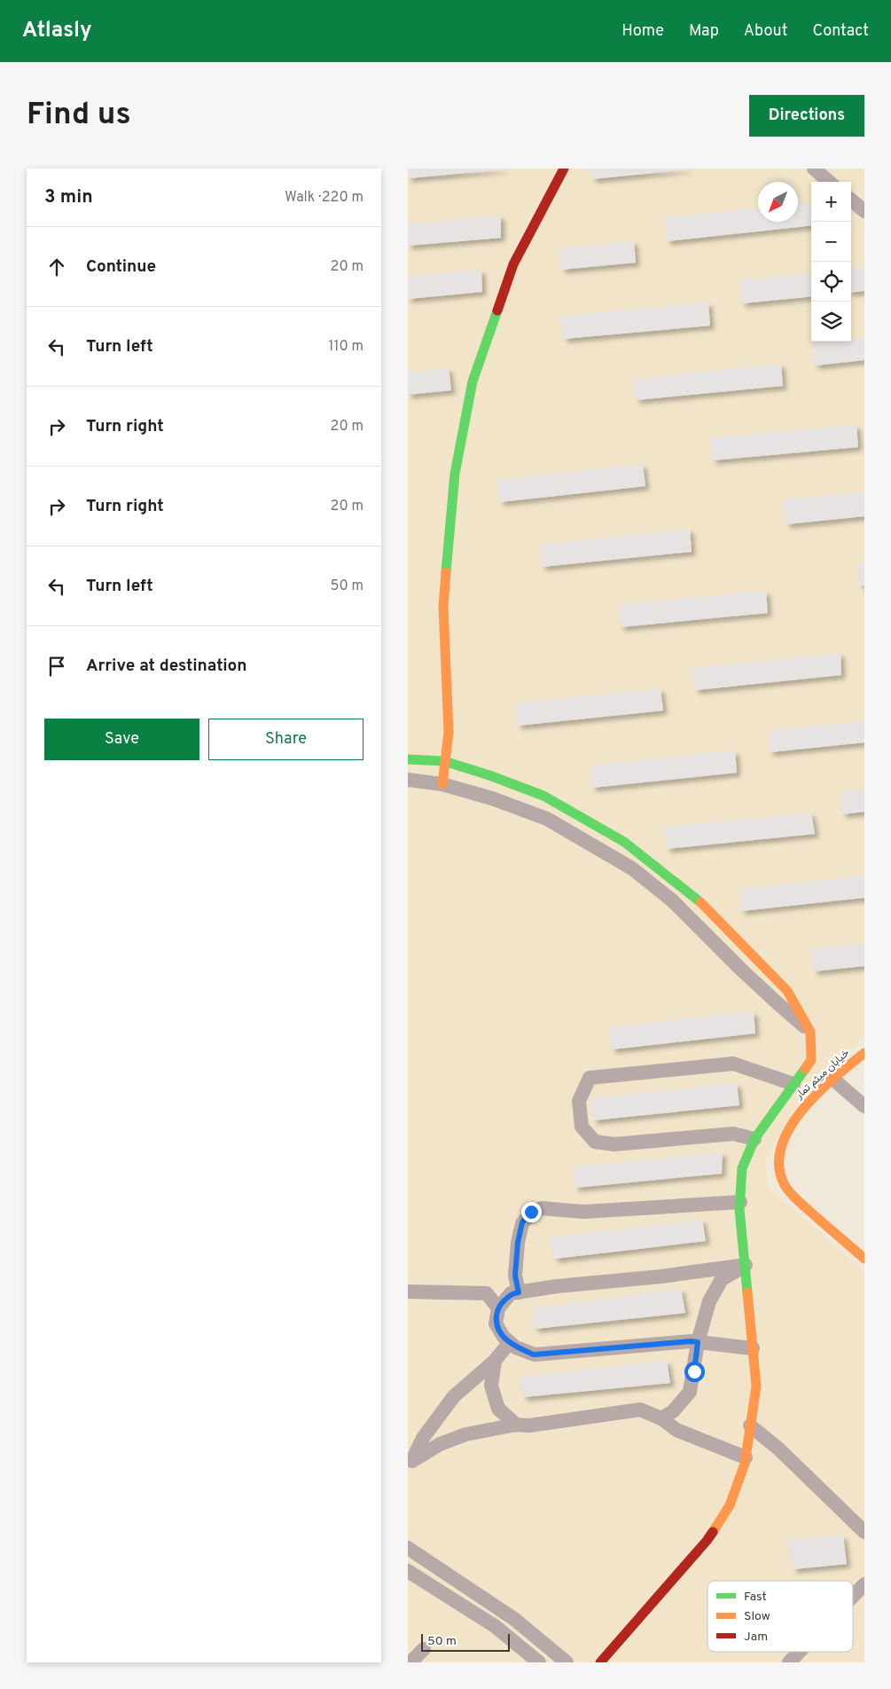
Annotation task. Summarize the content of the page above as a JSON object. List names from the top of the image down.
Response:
{
  "streets": {
    "street": ["خیابان میثم تمار"]
  },
  "legend": ["Fast", "Slow", "Jam"],
  "scale_bar": "50 m",
  "north": "bottom left",
  "page": {
    "header": "Atlasly",
    "nav": [
      "Home",
      "Map",
      "About",
      "Contact"
    ],
    "buttons": [
      "Directions",
      ["Save", "Share"]
    ],
    "title": "Find us",
    "heading": ["3 min", "Walk · 220 m"],
    "map_buttons": ["+", "−"],
    "list": [
      ["Continue", "20 m"],
      ["Turn left", "110 m"],
      ["Turn right", "20 m"],
      ["Turn right", "20 m"],
      ["Turn left", "50 m"],
      "Arrive at destination"
    ],
    "scale": "50 m"
  }
}
